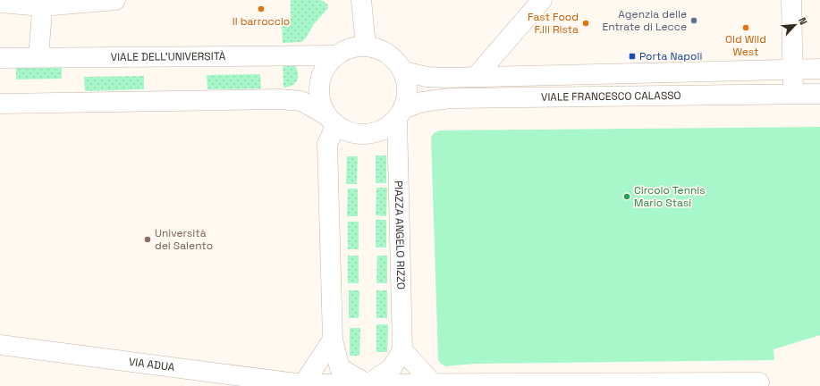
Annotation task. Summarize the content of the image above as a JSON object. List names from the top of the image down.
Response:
{
  "streets": {
    "main road": [
      "VIALE DELL'UNIVERSITÀ",
      "VIALE FRANCESCO CALASSO",
      "PIAZZA ANGELO RIZZO",
      "VIA ADUA"
    ]
  },
  "crossings": [
    ["VIALE DELL'UNIVERSITÀ", "VIALE FRANCESCO CALASSO"],
    ["VIALE DELL'UNIVERSITÀ", "PIAZZA ANGELO RIZZO"],
    ["VIALE FRANCESCO CALASSO", "PIAZZA ANGELO RIZZO"]
  ],
  "places": {
    "other": [
      "Il barroccio",
      "Agenzia delle Entrate di Lecce",
      "Fast Food F.lli Rista",
      "Old Wild West",
      "Circolo Tennis Mario Stasi",
      "Università del Salento"
    ],
    "transit": ["Porta Napoli"]
  },
  "north": "top right"
}
